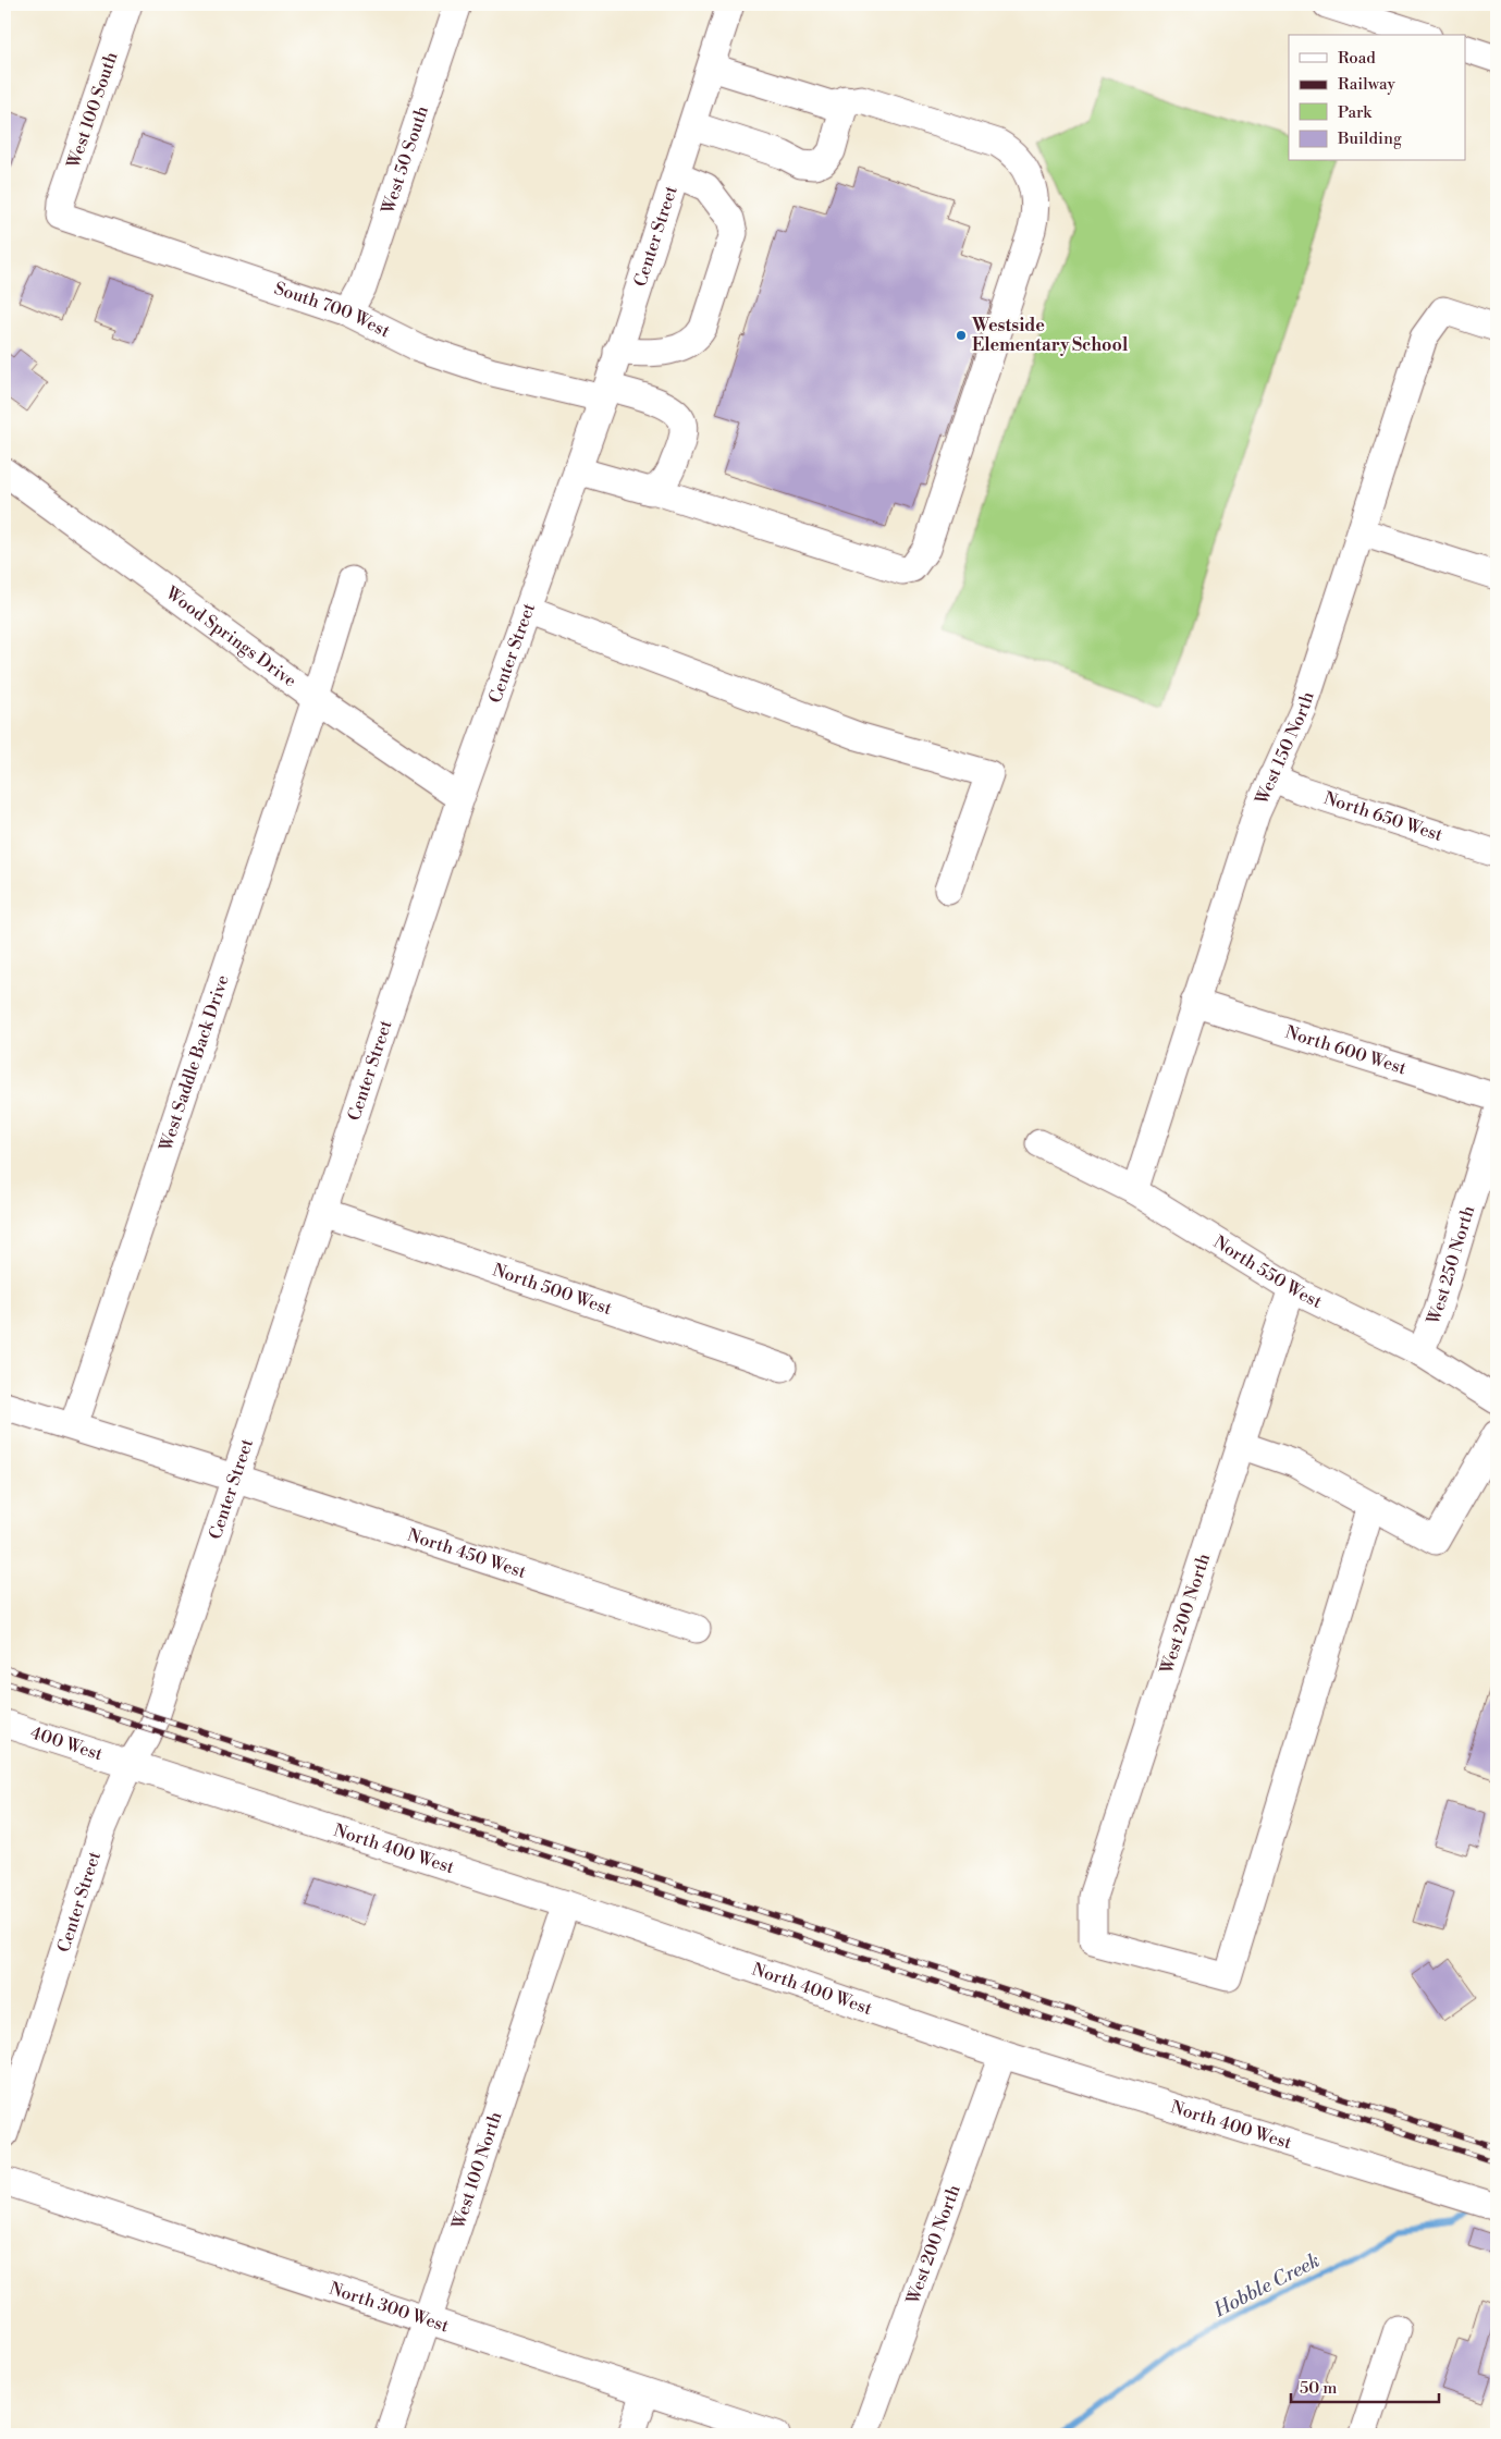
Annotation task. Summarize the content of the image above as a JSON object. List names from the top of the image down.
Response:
{
  "streets": {
    "street": [
      "West 100 South",
      "West 50 South",
      "Center Street",
      "South 700 West",
      "Wood Springs Drive",
      "West 150 North",
      "North 650 West",
      "North 600 West",
      "West Saddle Back Drive",
      "West 250 North",
      "North 550 West",
      "North 500 West",
      "North 450 West",
      "West 200 North",
      "400 West",
      "North 400 West",
      "West 100 North",
      "North 300 West"
    ]
  },
  "crossings": [
    ["West 100 South", "South 700 West"],
    ["West 50 South", "South 700 West"],
    ["Center Street", "South 700 West"],
    ["Center Street", "Wood Springs Drive"],
    ["Center Street", "North 500 West"],
    ["Center Street", "North 450 West"],
    ["Center Street", "400 West"],
    ["Center Street", "North 400 West"],
    ["Wood Springs Drive", "West Saddle Back Drive"],
    ["West 150 North", "North 650 West"],
    ["West 150 North", "North 600 West"],
    ["West 150 North", "North 550 West"],
    ["West Saddle Back Drive", "North 450 West"],
    ["West 250 North", "North 550 West"],
    ["North 550 West", "West 200 North"],
    ["West 200 North", "North 400 West"],
    ["400 West", "North 400 West"],
    ["North 400 West", "West 100 North"],
    ["West 100 North", "North 300 West"]
  ],
  "water": ["Hobble Creek"],
  "places": ["Westside Elementary School"],
  "legend": [
    "Road",
    "Railway",
    "Park",
    "Building"
  ],
  "scale_bar": "50 m"
}
